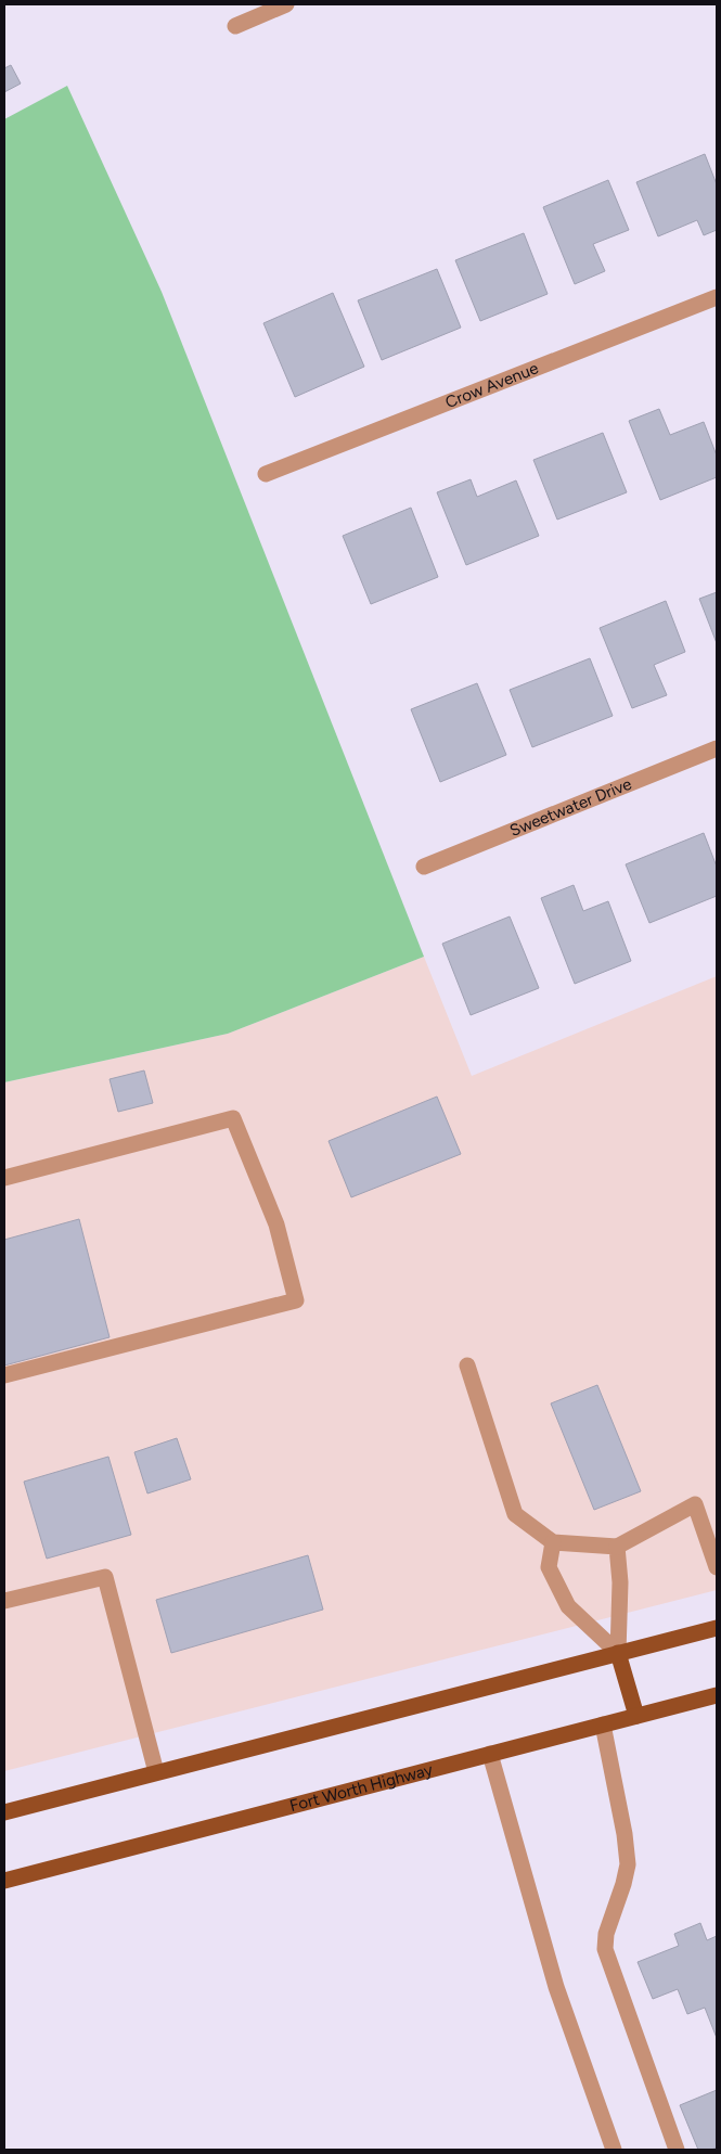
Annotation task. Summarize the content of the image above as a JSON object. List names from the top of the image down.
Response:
{
  "streets": {
    "main road": ["Fort Worth Highway"],
    "street": ["Crow Avenue", "Sweetwater Drive"]
  }
}
